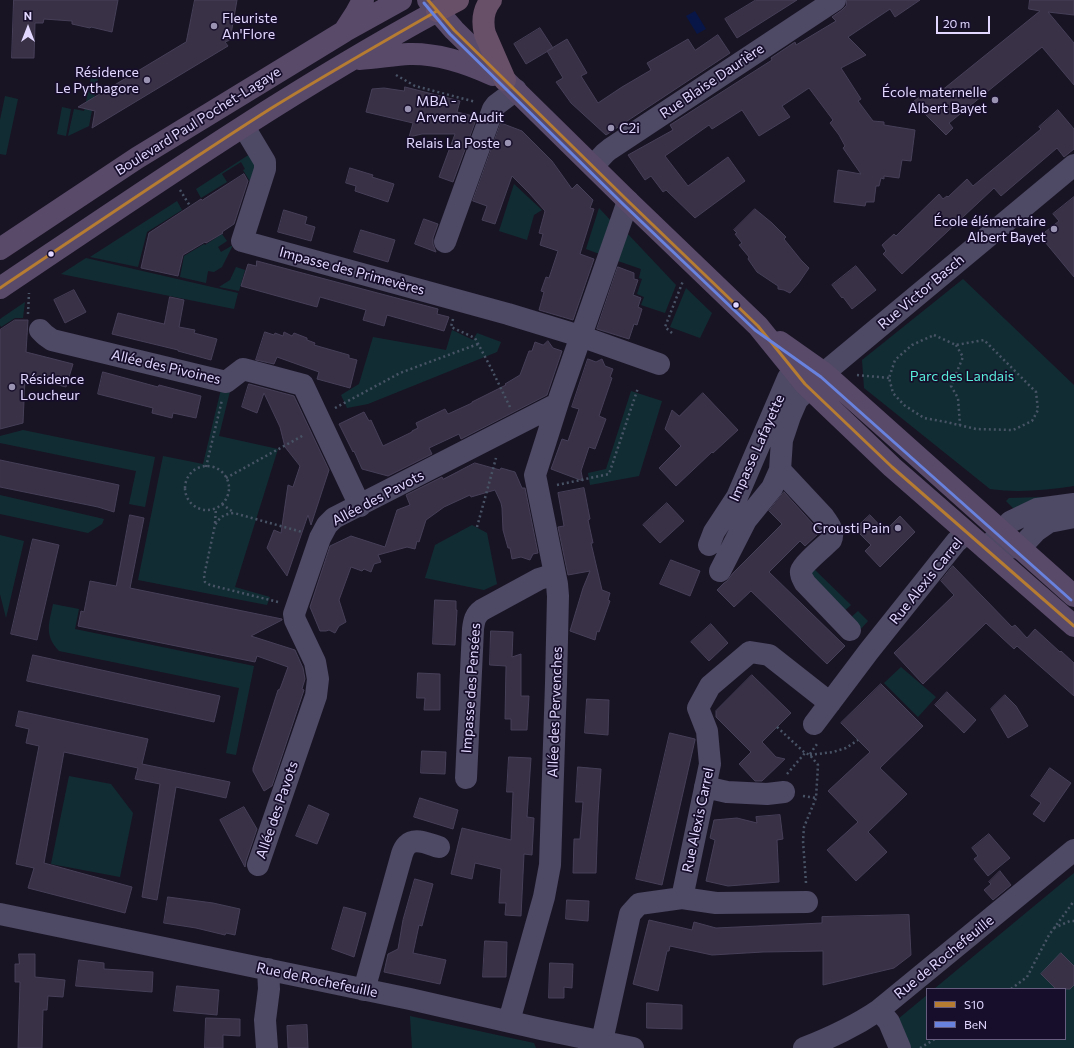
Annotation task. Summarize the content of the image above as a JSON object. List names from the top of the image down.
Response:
{
  "streets": {
    "main road": ["Boulevard Paul Pochet-Lagaye"],
    "street": [
      "Rue Blaise Daurière",
      "Impasse des Primevères",
      "Rue Victor Basch",
      "Allée des Pivoines",
      "Impasse Lafayette",
      "Allée des Pavots",
      "Rue Alexis Carrel",
      "Impasse des Pensées",
      "Allée des Pervenches",
      "Rue de Rochefeuille"
    ]
  },
  "crossings": [
    ["Boulevard Paul Pochet-Lagaye", "Impasse des Primevères"],
    ["Allée des Pivoines", "Allée des Pavots"],
    ["Allée des Pavots", "Allée des Pervenches"],
    ["Impasse des Pensées", "Allée des Pervenches"],
    ["Allée des Pervenches", "Rue de Rochefeuille"]
  ],
  "parks": ["Parc des Landais"],
  "places": [
    "Fleuriste An'Flore",
    "Résidence Le Pythagore",
    "École maternelle Albert Bayet",
    "MBA - Arverne Audit",
    "C2i",
    "Relais La Poste",
    "École élémentaire Albert Bayet",
    "Résidence Loucheur",
    "Crousti Pain"
  ],
  "lines": ["transit line S10", "transit line BeN"],
  "legend": ["S10", "BeN"],
  "scale_bar": "20 m",
  "north": "top"
}
